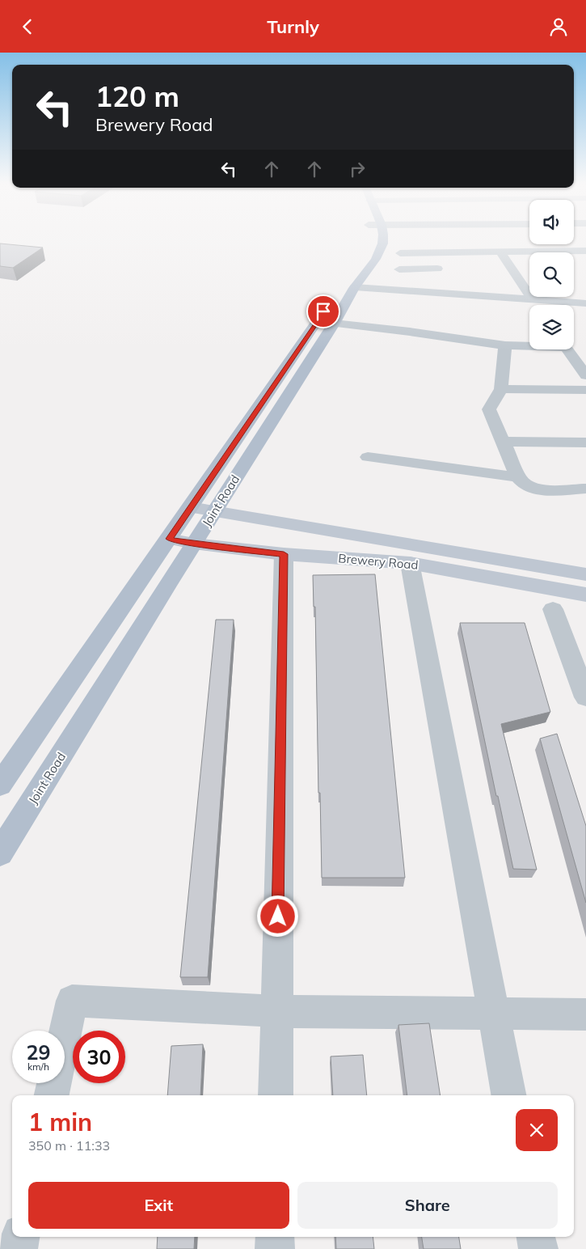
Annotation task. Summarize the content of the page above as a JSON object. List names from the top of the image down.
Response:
{
  "streets": {
    "main road": ["Joint Road", "Brewery Road"]
  },
  "crossings": [
    ["Joint Road", "Brewery Road"]
  ],
  "page": {
    "header": "Turnly",
    "turn": ["120 m", "Brewery Road"],
    "speed": "29 km/h",
    "limit": "30",
    "heading": ["1 min", "350 m · 11:33"],
    "buttons": ["Exit", "Share"]
  }
}
